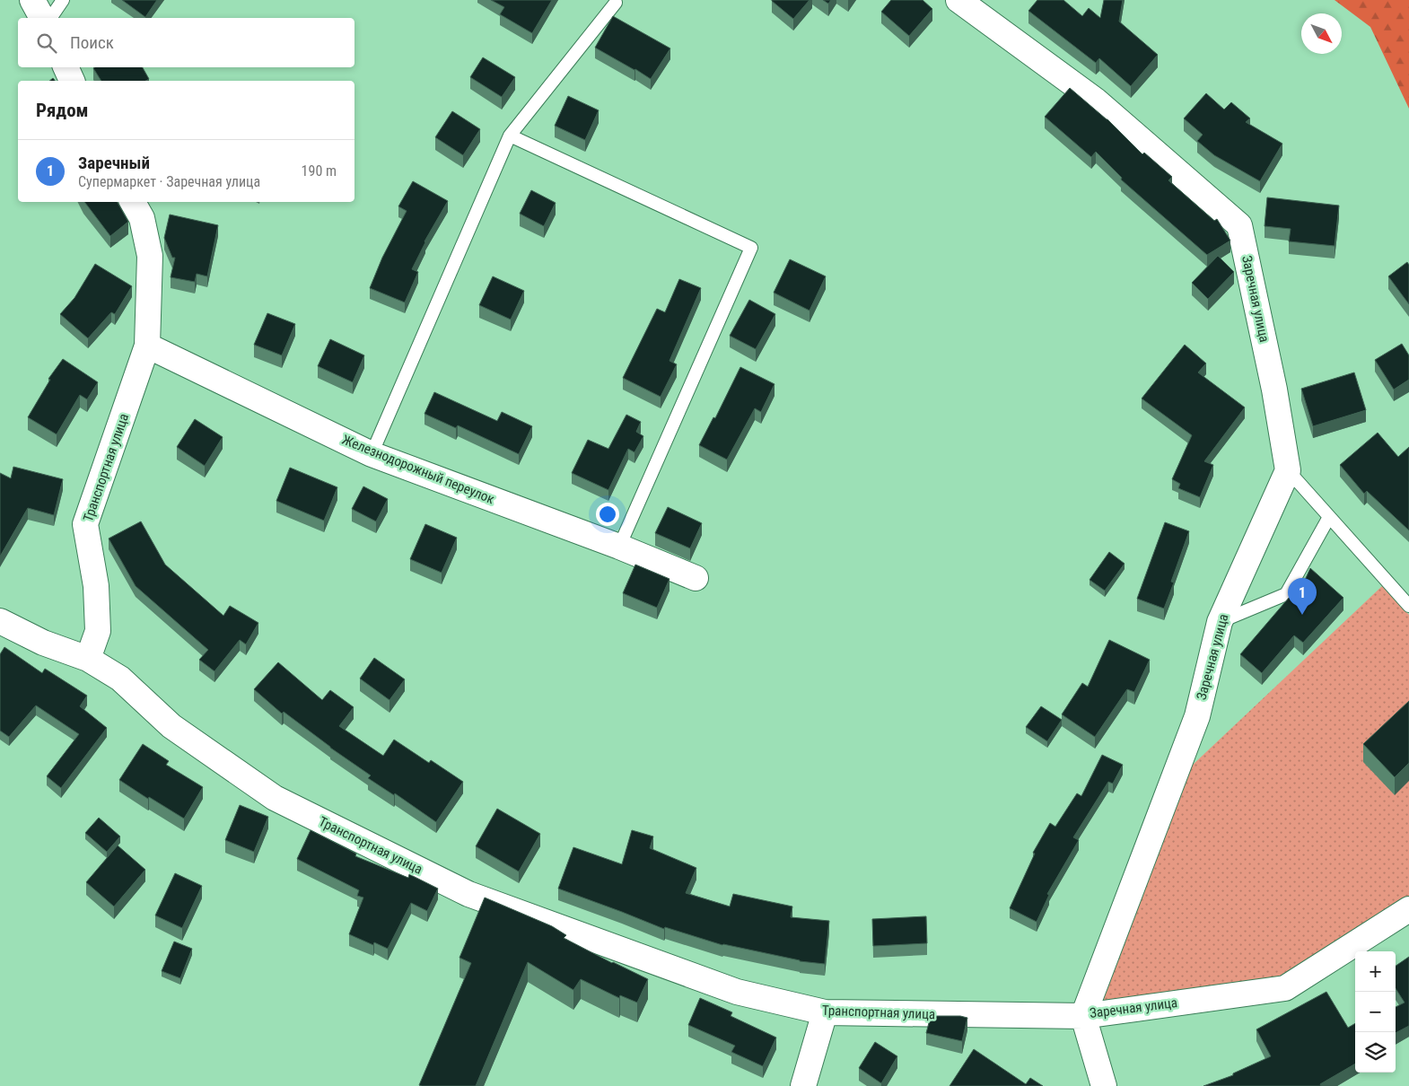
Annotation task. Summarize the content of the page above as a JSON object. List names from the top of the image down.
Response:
{
  "streets": {
    "street": ["Заречная улица", "Транспортная улица", "Железнодорожный переулок"]
  },
  "crossings": [
    ["Заречная улица", "Транспортная улица"],
    ["Транспортная улица", "Железнодорожный переулок"]
  ],
  "north": "bottom right",
  "page": {
    "search": "Поиск",
    "heading": "Рядом",
    "list": [
      {
        "mark": "1",
        "name": "Заречный",
        "note": "Супермаркет · Заречная улица",
        "value": "190 m"
      }
    ],
    "pins": "1",
    "map_buttons": ["+", "−"]
  }
}
